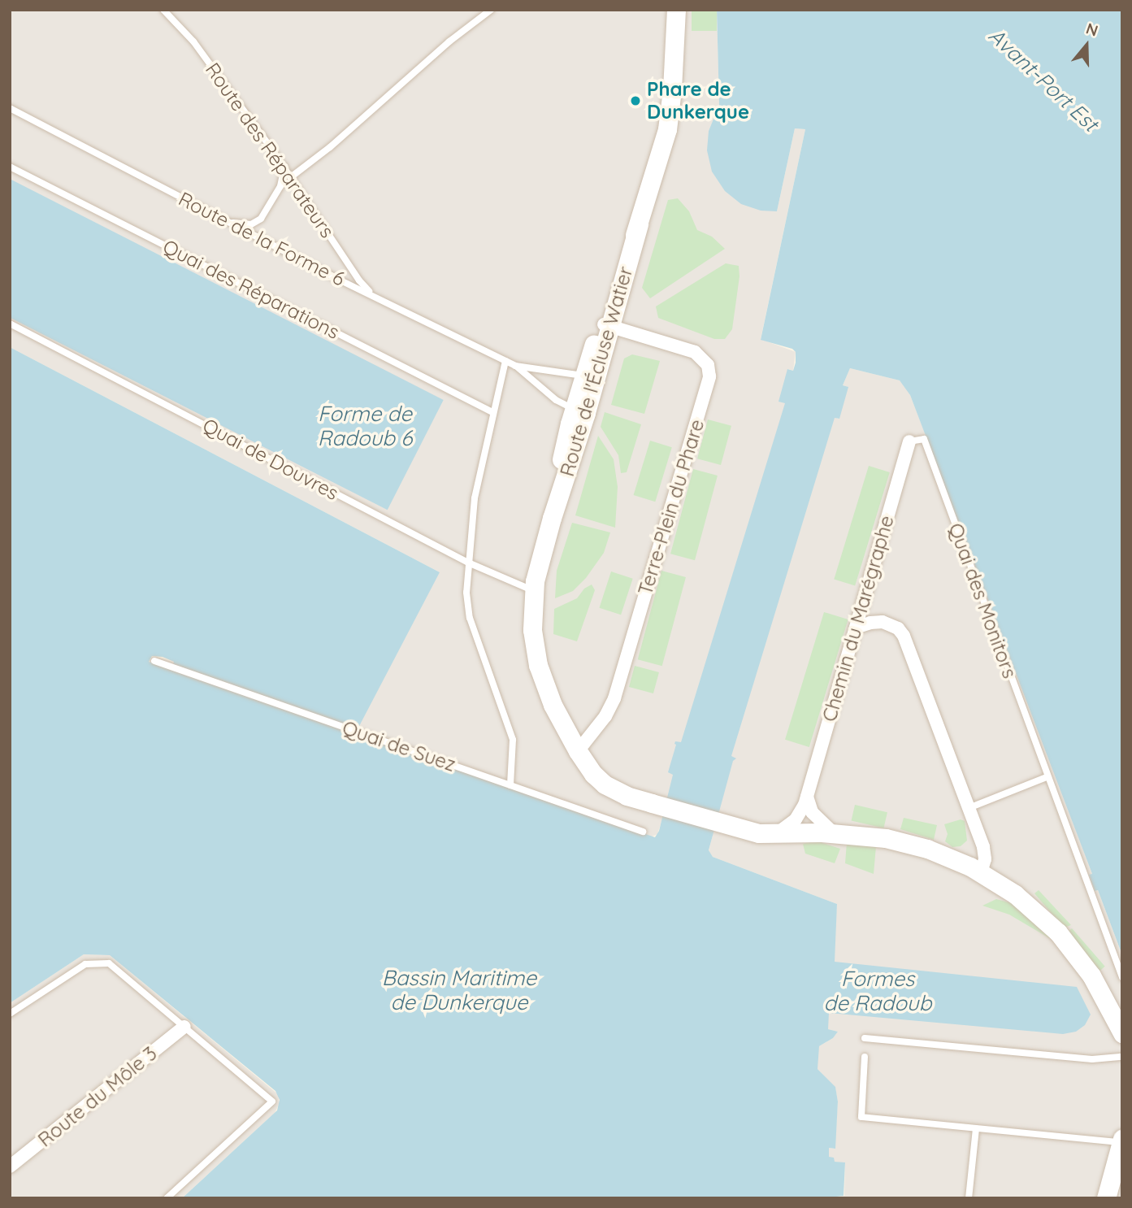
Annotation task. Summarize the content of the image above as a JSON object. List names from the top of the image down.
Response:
{
  "streets": {
    "street": [
      "Route de l'Écluse Watier",
      "Terre-Plein du Phare",
      "Chemin du Marégraphe",
      "Route du Môle 3"
    ],
    "lane": [
      "Route des Réparateurs",
      "Route de la Forme 6",
      "Quai des Réparations",
      "Quai de Douvres",
      "Quai des Monitors",
      "Quai de Suez"
    ]
  },
  "crossings": [
    ["Route des Réparateurs", "Route de la Forme 6"],
    ["Route de la Forme 6", "Route de l'Écluse Watier"],
    ["Route de l'Écluse Watier", "Quai de Douvres"],
    ["Route de l'Écluse Watier", "Terre-Plein du Phare"],
    ["Route de l'Écluse Watier", "Chemin du Marégraphe"],
    ["Quai des Monitors", "Chemin du Marégraphe"]
  ],
  "water": [
    "Avant-Port Est",
    "Forme de Radoub 6",
    "Bassin Maritime de Dunkerque",
    "Formes de Radoub"
  ],
  "places": ["Phare de Dunkerque"],
  "north": "top"
}
